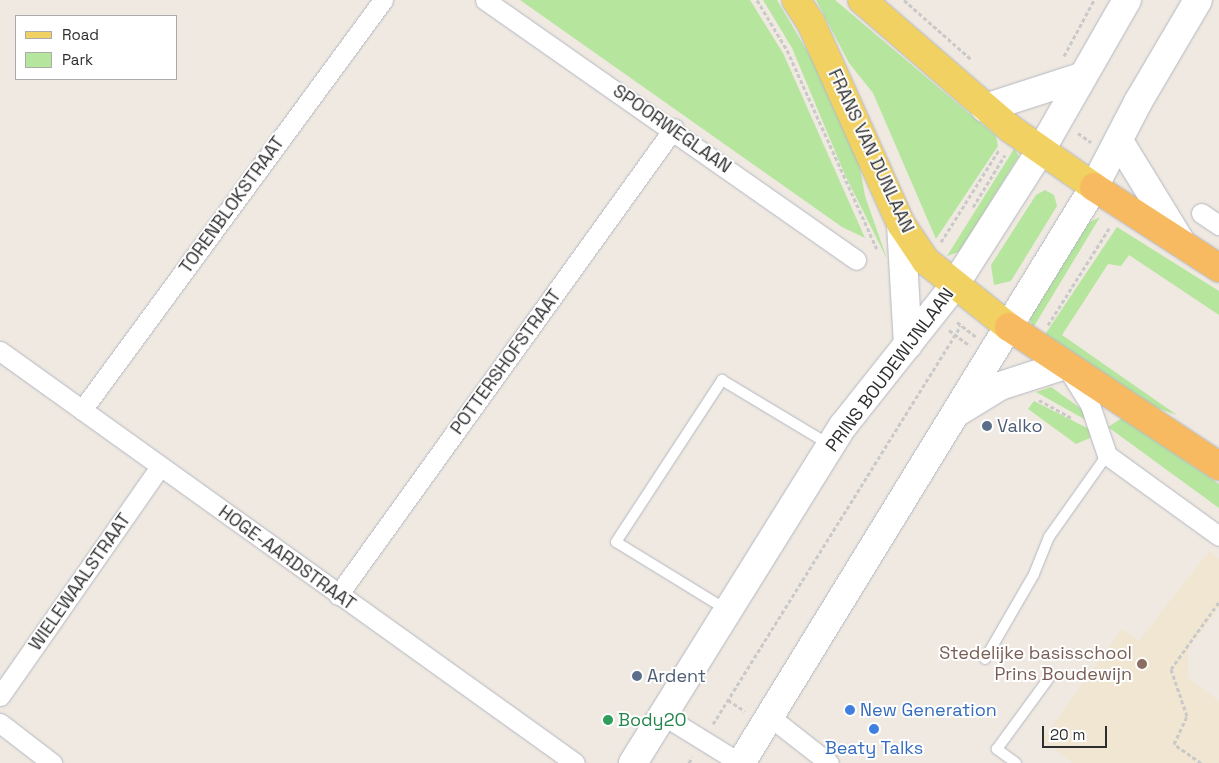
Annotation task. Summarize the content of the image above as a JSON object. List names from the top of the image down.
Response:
{
  "streets": {
    "main road": ["FRANS VAN DUNLAAN", "PRINS BOUDEWIJNLAAN"],
    "street": [
      "SPOORWEGLAAN",
      "TORENBLOKSTRAAT",
      "POTTERSHOFSTRAAT",
      "HOGE-AARDSTRAAT",
      "WIELEWAALSTRAAT"
    ]
  },
  "crossings": [
    ["SPOORWEGLAAN", "POTTERSHOFSTRAAT"],
    ["FRANS VAN DUNLAAN", "PRINS BOUDEWIJNLAAN"],
    ["TORENBLOKSTRAAT", "HOGE-AARDSTRAAT"],
    ["POTTERSHOFSTRAAT", "HOGE-AARDSTRAAT"],
    ["HOGE-AARDSTRAAT", "WIELEWAALSTRAAT"]
  ],
  "places": [
    "Valko",
    "Stedelijke basisschool Prins Boudewijn",
    "Ardent",
    "New Generation",
    "Body2O",
    "Beaty Talks"
  ],
  "legend": ["Road", "Park"],
  "scale_bar": "20 m"
}
